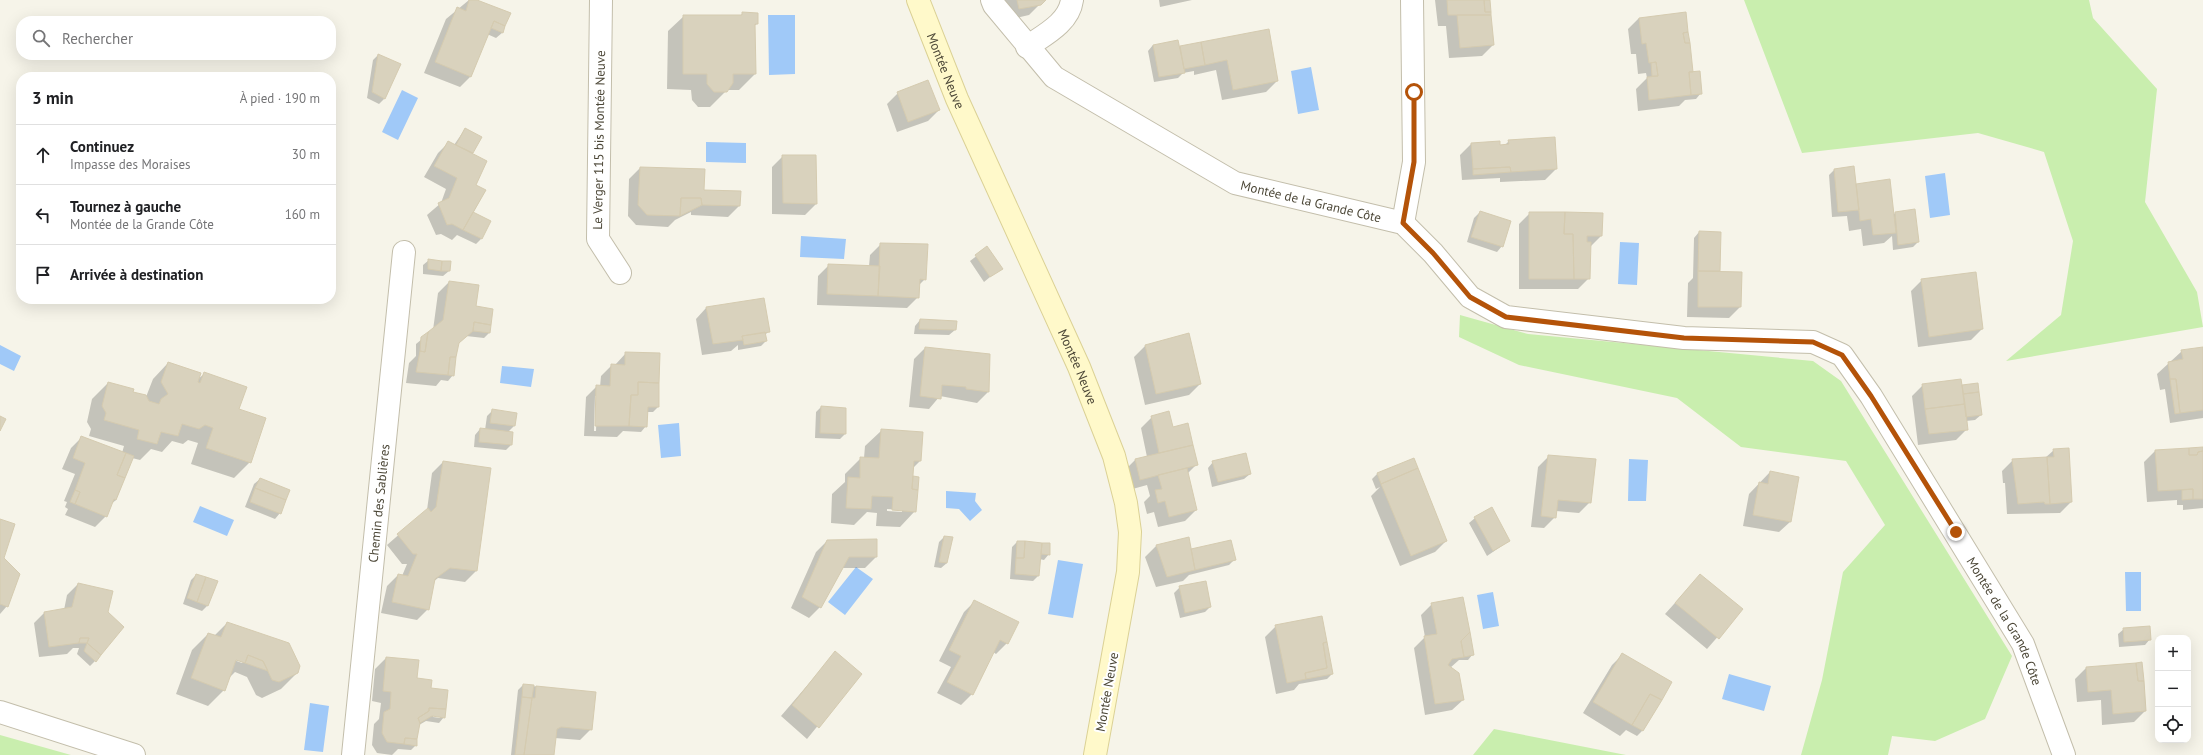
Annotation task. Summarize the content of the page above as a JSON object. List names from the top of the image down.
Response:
{
  "streets": {
    "street": [
      "Montée Neuve",
      "Le Verger 115 bis Montée Neuve",
      "Montée de la Grande Côte",
      "Chemin des Sablières"
    ]
  },
  "page": {
    "search": "Rechercher",
    "heading": ["3 min", "À pied · 190 m"],
    "list": [
      ["Continuez", "Impasse des Moraises", "30 m"],
      ["Tournez à gauche", "Montée de la Grande Côte", "160 m"],
      "Arrivée à destination"
    ],
    "map_buttons": ["+", "−"]
  }
}
